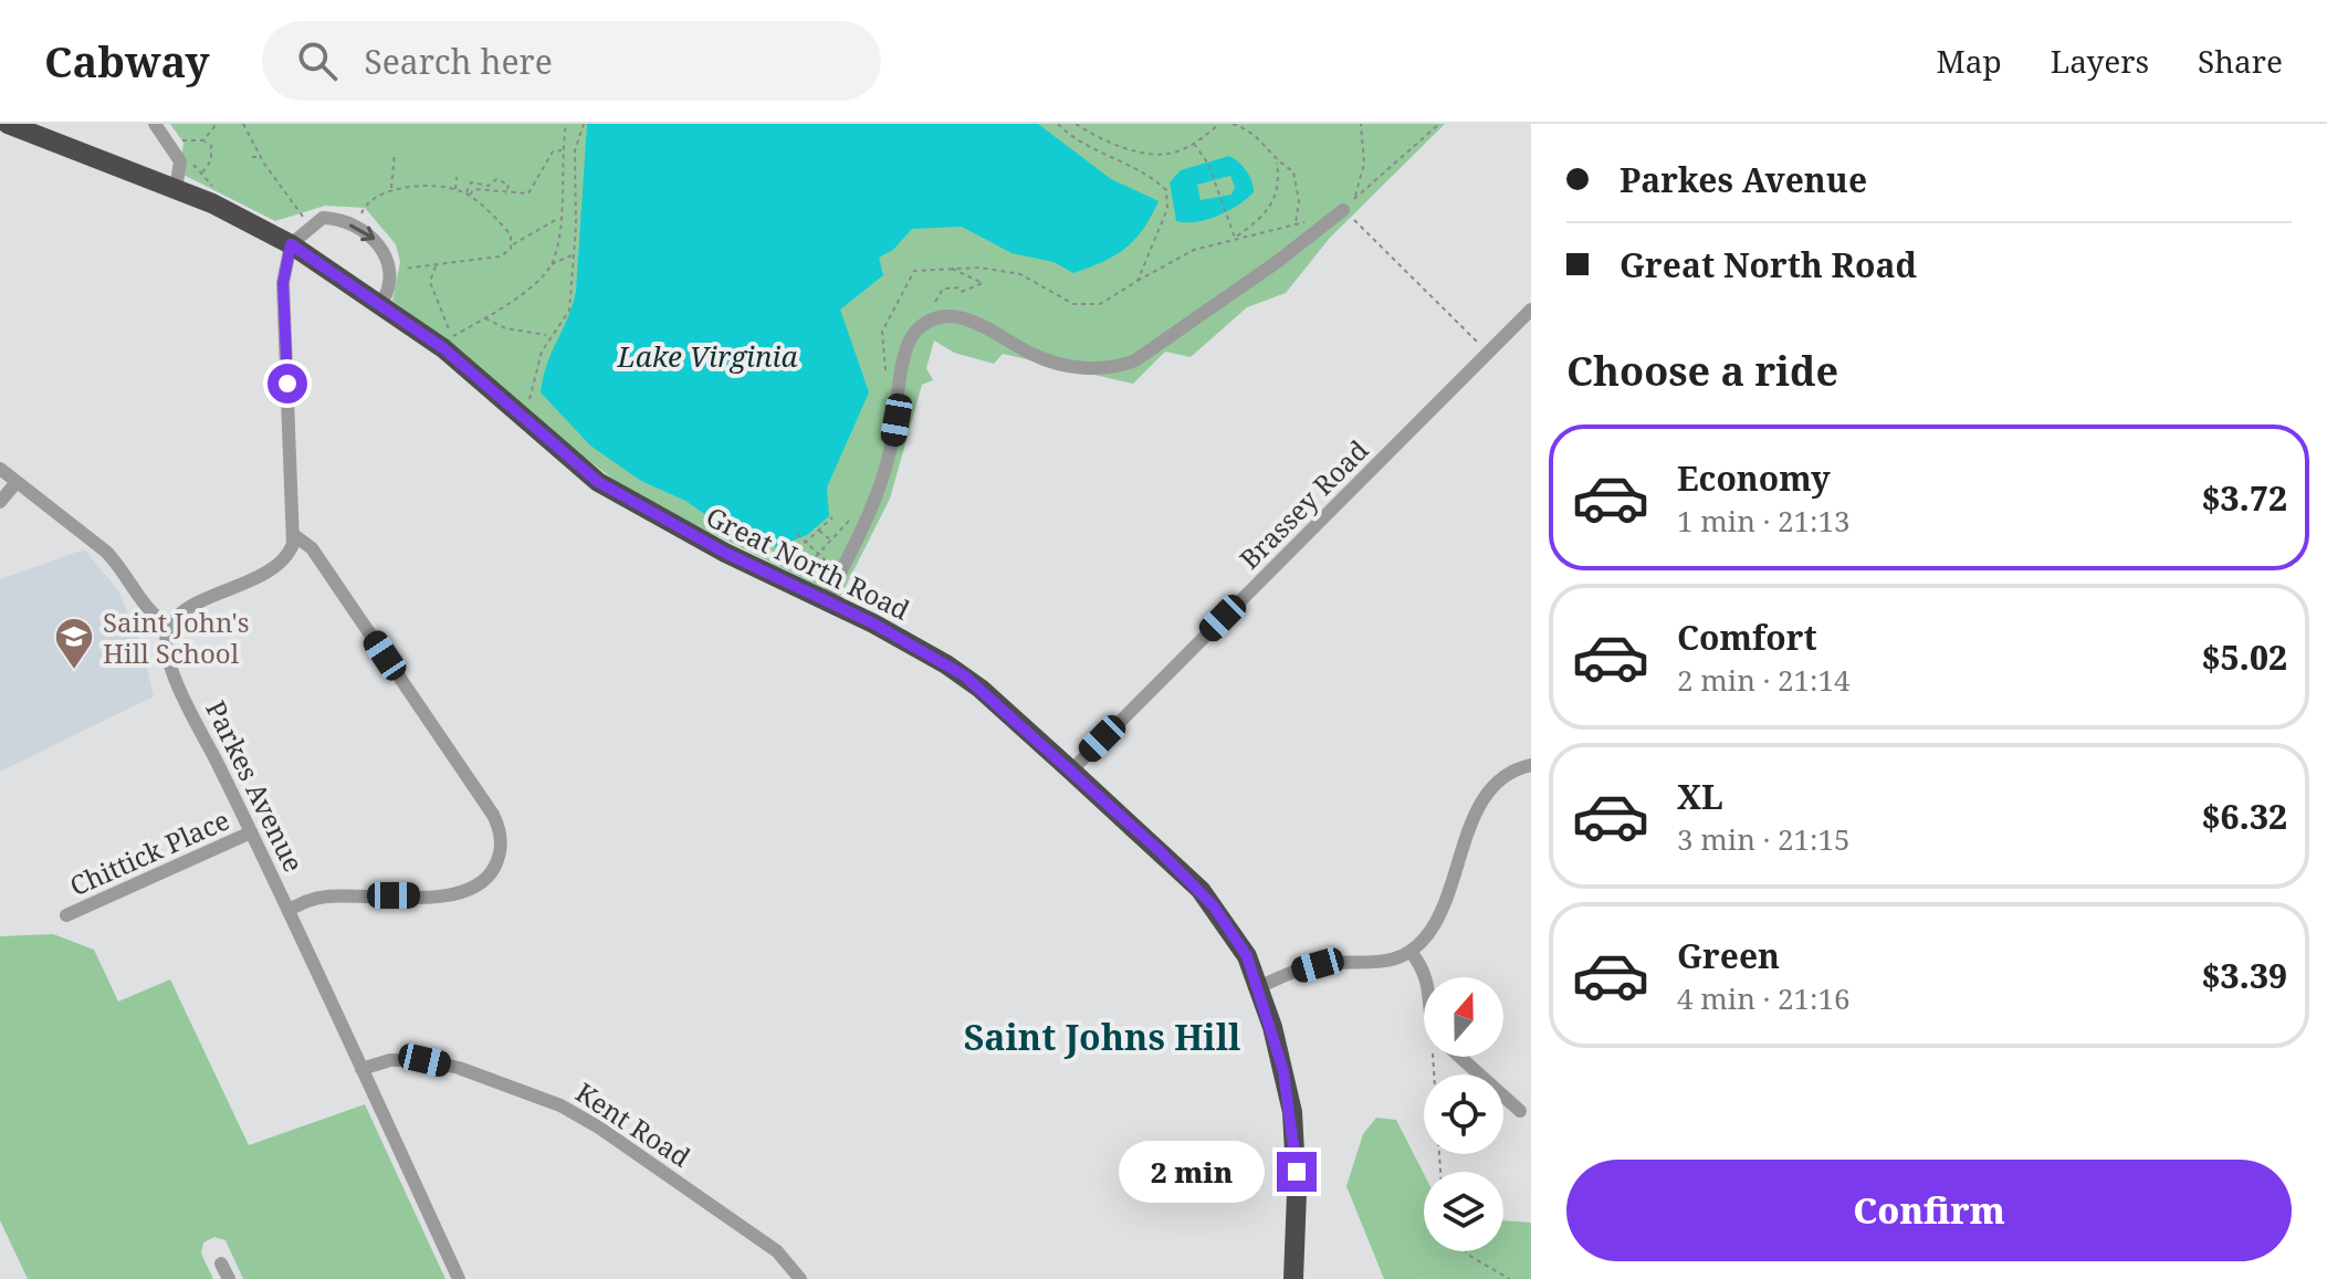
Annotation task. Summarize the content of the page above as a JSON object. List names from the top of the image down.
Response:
{
  "streets": {
    "highway": ["Great North Road"],
    "street": [
      "Brassey Road",
      "Parkes Avenue",
      "Chittick Place",
      "Kent Road"
    ]
  },
  "crossings": [
    ["Brassey Road", "Great North Road"],
    ["Parkes Avenue", "Chittick Place"],
    ["Parkes Avenue", "Kent Road"]
  ],
  "districts": ["Saint Johns Hill"],
  "water": ["Lake Virginia"],
  "places": {
    "school or university": ["Saint John's Hill School"]
  },
  "north": "top",
  "page": {
    "header": "Cabway",
    "search": "Search here",
    "nav": ["Map", "Layers", "Share"],
    "banner": ["Parkes Avenue", "Great North Road"],
    "heading": "Choose a ride",
    "list": [
      {
        "name": "Economy",
        "note": "1 min · 21:13",
        "value": "$3.72"
      },
      {
        "name": "Comfort",
        "note": "2 min · 21:14",
        "value": "$5.02"
      },
      {
        "name": "XL",
        "note": "3 min · 21:15",
        "value": "$6.32"
      },
      {
        "name": "Green",
        "note": "4 min · 21:16",
        "value": "$3.39"
      }
    ],
    "bubble": "2 min",
    "buttons": "Confirm"
  }
}
